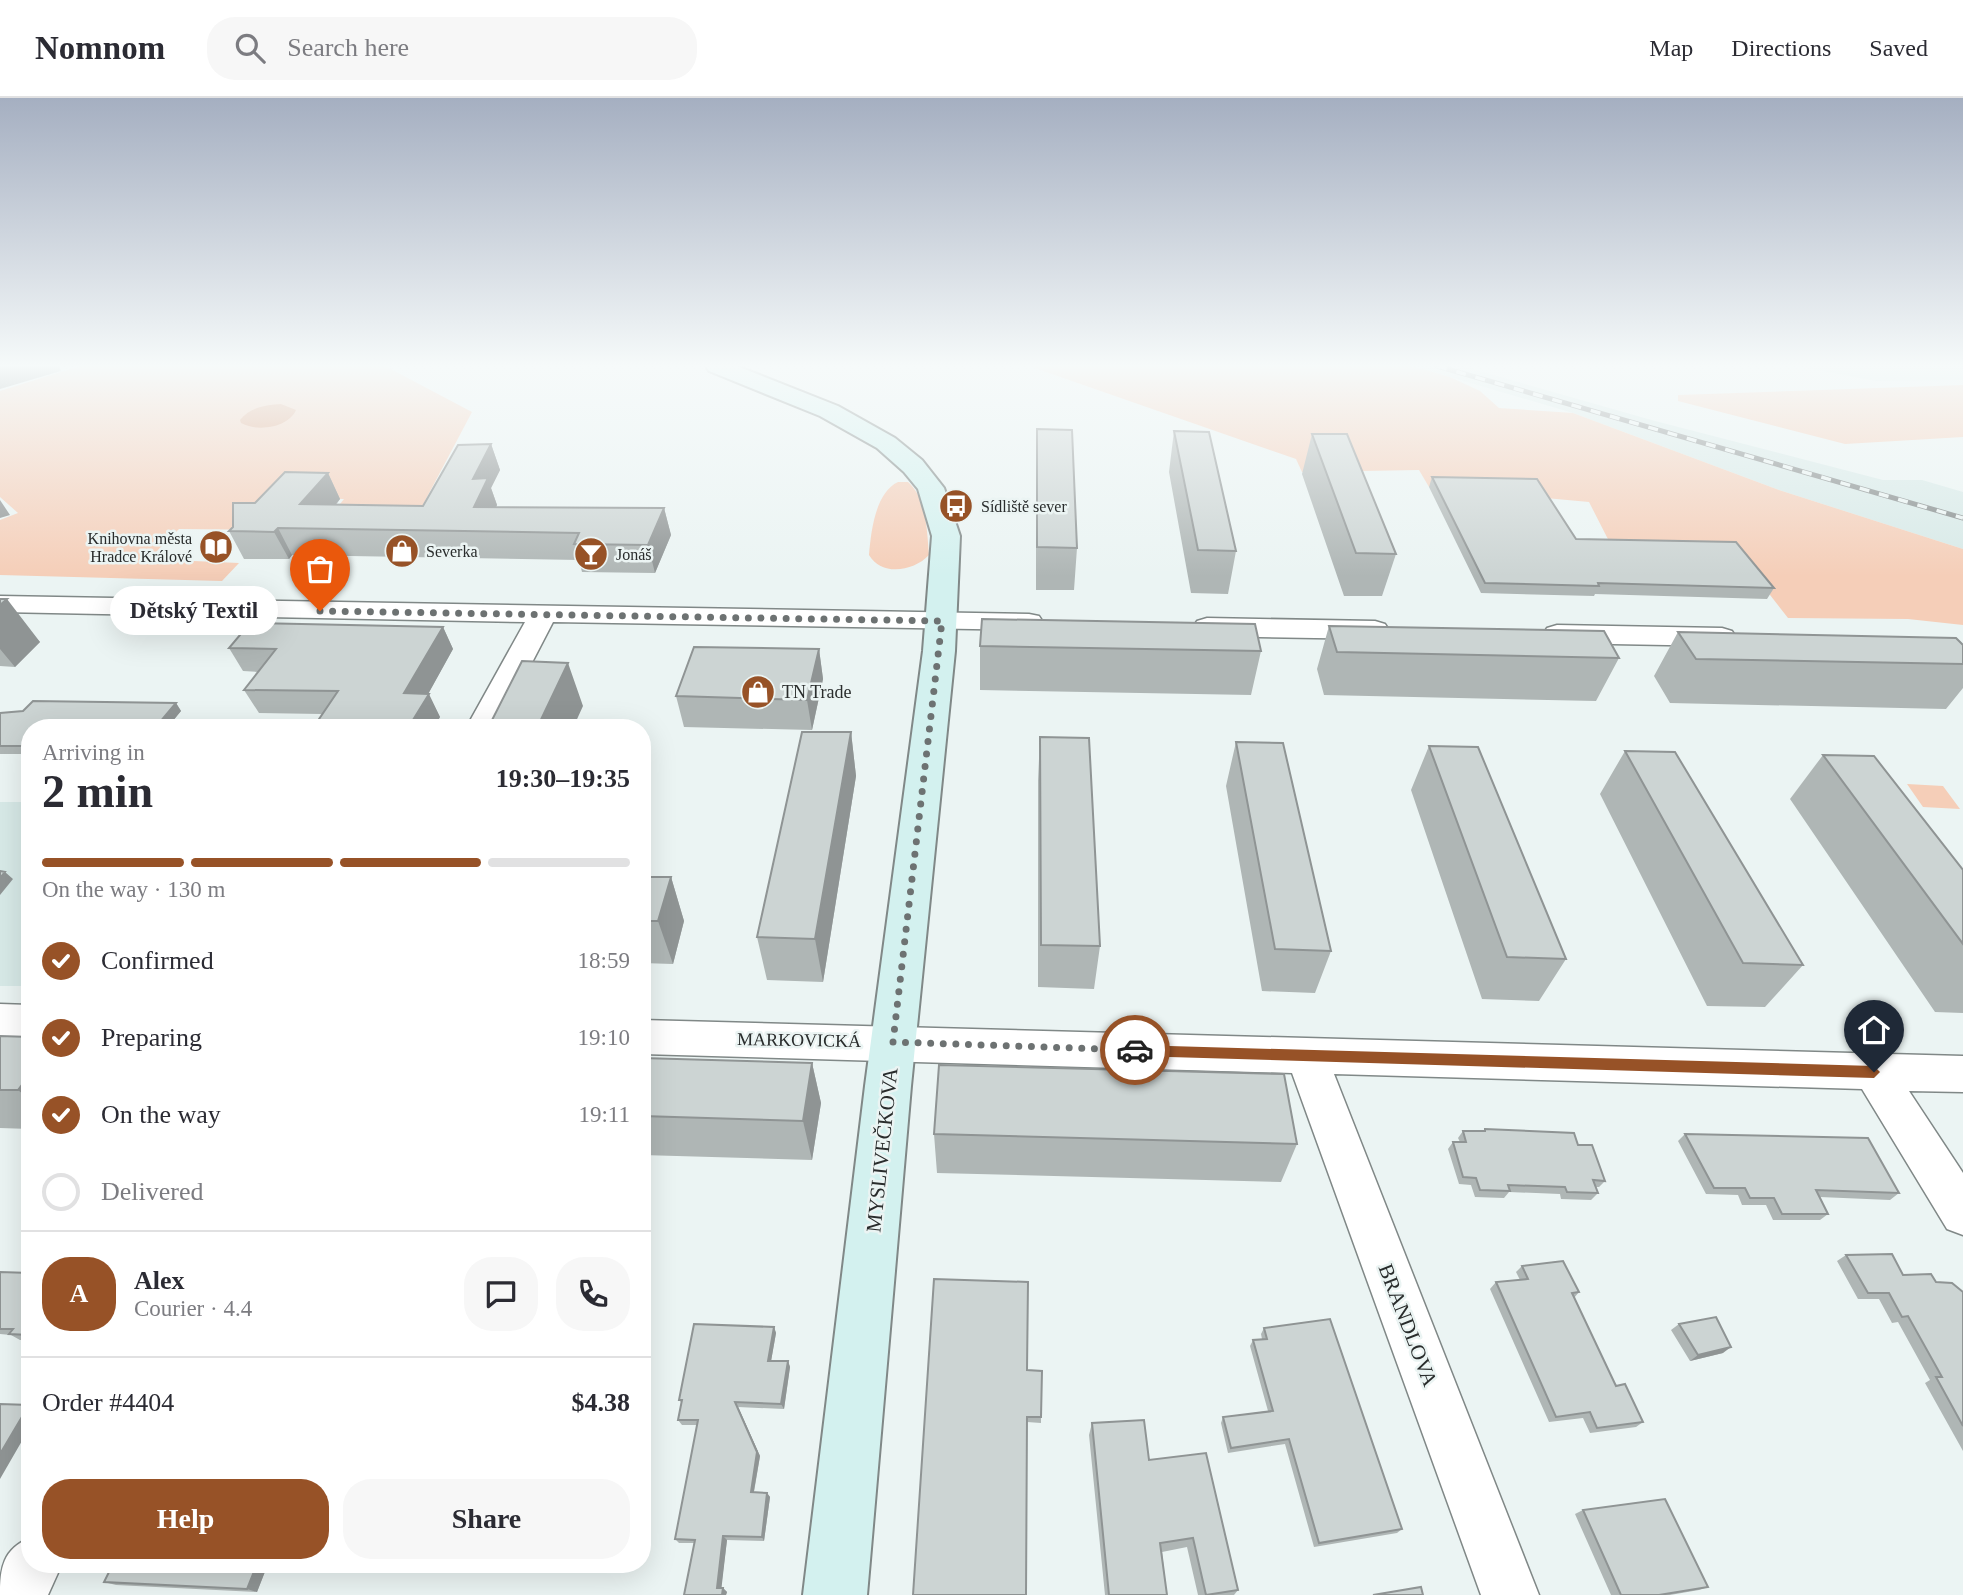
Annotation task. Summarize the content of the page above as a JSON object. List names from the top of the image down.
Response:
{
  "streets": {
    "street": ["MARKOVICKÁ", "MYSLIVEČKOVA", "BRANDLOVA"]
  },
  "crossings": [
    ["MARKOVICKÁ", "MYSLIVEČKOVA"],
    ["MARKOVICKÁ", "BRANDLOVA"]
  ],
  "places": {
    "bus stop": ["Sídliště sever"],
    "library": ["Knihovna města Hradce Králové"],
    "shop": ["Severka", "TN Trade"],
    "bar": ["Jonáš"],
    "other": ["Dětský Textil"]
  },
  "page": {
    "header": "Nomnom",
    "search": "Search here",
    "nav": ["Map", "Directions", "Saved"],
    "bubble": "Dětský Textil",
    "heading": ["2 min", "Arriving in", "19:30–19:35"],
    "panel": [
      "Alex",
      "Courier · 4.4",
      "Order #4404",
      "$4.38"
    ],
    "bar": "On the way · 130 m",
    "list": [
      ["Confirmed", "18:59"],
      ["Preparing", "19:10"],
      ["On the way", "19:11"],
      "Delivered"
    ],
    "round": "A",
    "buttons": ["Help", "Share"]
  }
}
